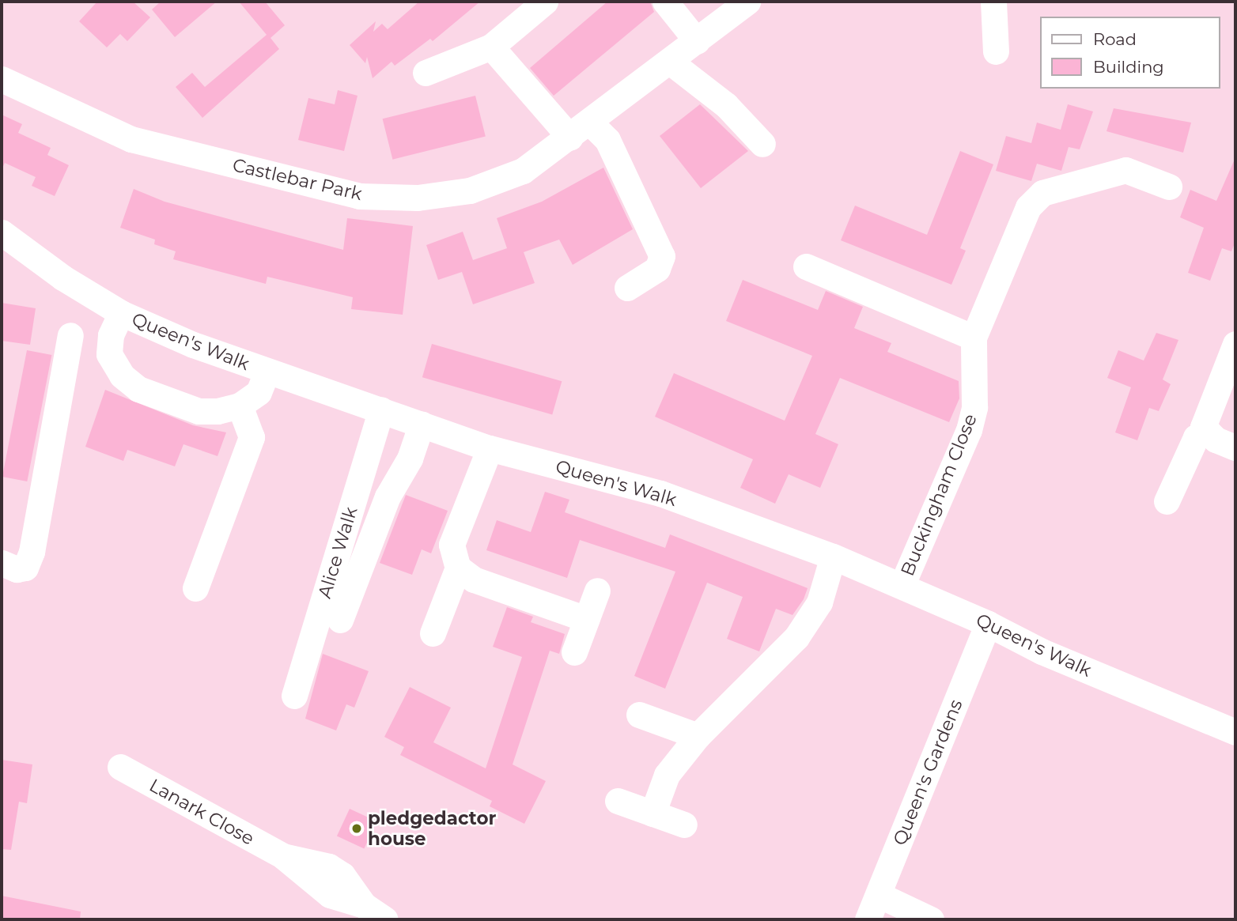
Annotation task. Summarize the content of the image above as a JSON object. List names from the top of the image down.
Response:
{
  "streets": {
    "street": [
      "Castlebar Park",
      "Queen's Walk",
      "Buckingham Close",
      "Alice Walk",
      "Queen's Gardens",
      "Lanark Close"
    ]
  },
  "crossings": [
    ["Queen's Walk", "Buckingham Close"],
    ["Queen's Walk", "Alice Walk"],
    ["Queen's Walk", "Queen's Gardens"]
  ],
  "places": ["pledgedactor house"],
  "legend": ["Road", "Building"]
}
